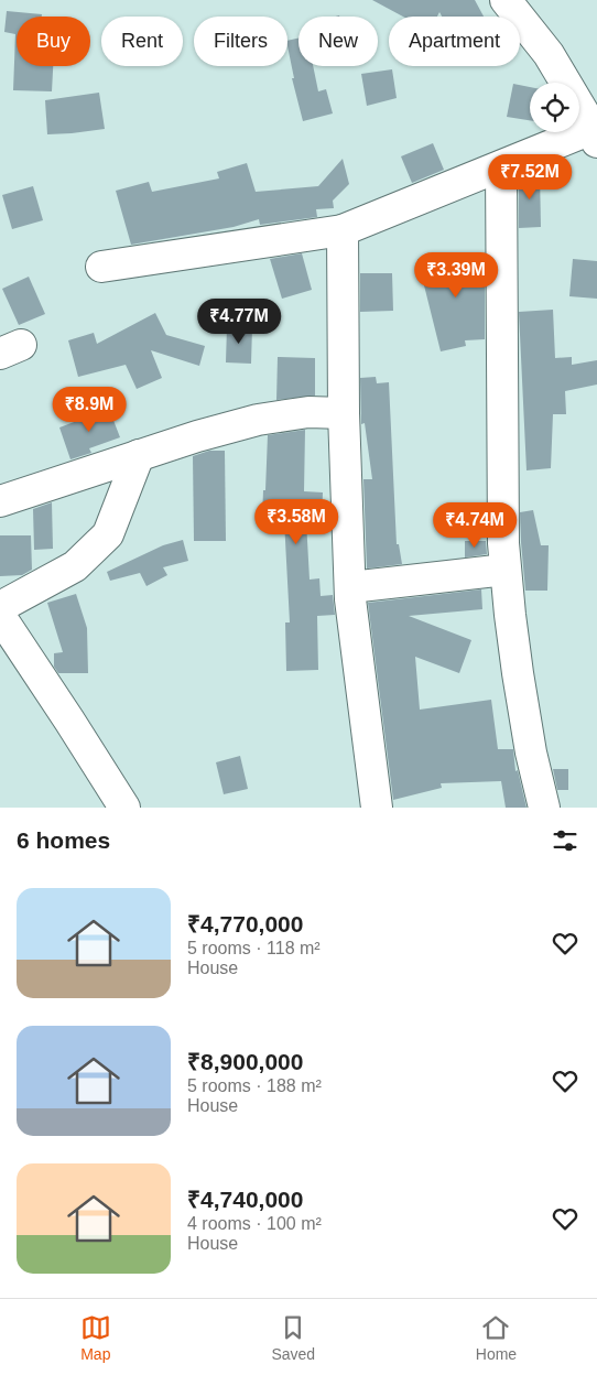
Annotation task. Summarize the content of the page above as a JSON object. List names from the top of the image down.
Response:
{
  "page": {
    "chip": [
      "Buy",
      "Rent",
      "Filters",
      "New",
      "Apartment"
    ],
    "price": [
      "₹7.52M",
      "₹3.39M",
      "₹4.77M",
      "₹8.9M",
      "₹3.58M",
      "₹4.74M"
    ],
    "heading": "6 homes",
    "list": [
      {
        "name": "₹4,770,000",
        "note": "5 rooms · 118 m² · House"
      },
      {
        "name": "₹8,900,000",
        "note": "5 rooms · 188 m² · House"
      },
      {
        "name": "₹4,740,000",
        "note": "4 rooms · 100 m² · House"
      }
    ],
    "tabs": ["Map", "Saved", "Home"]
  }
}
